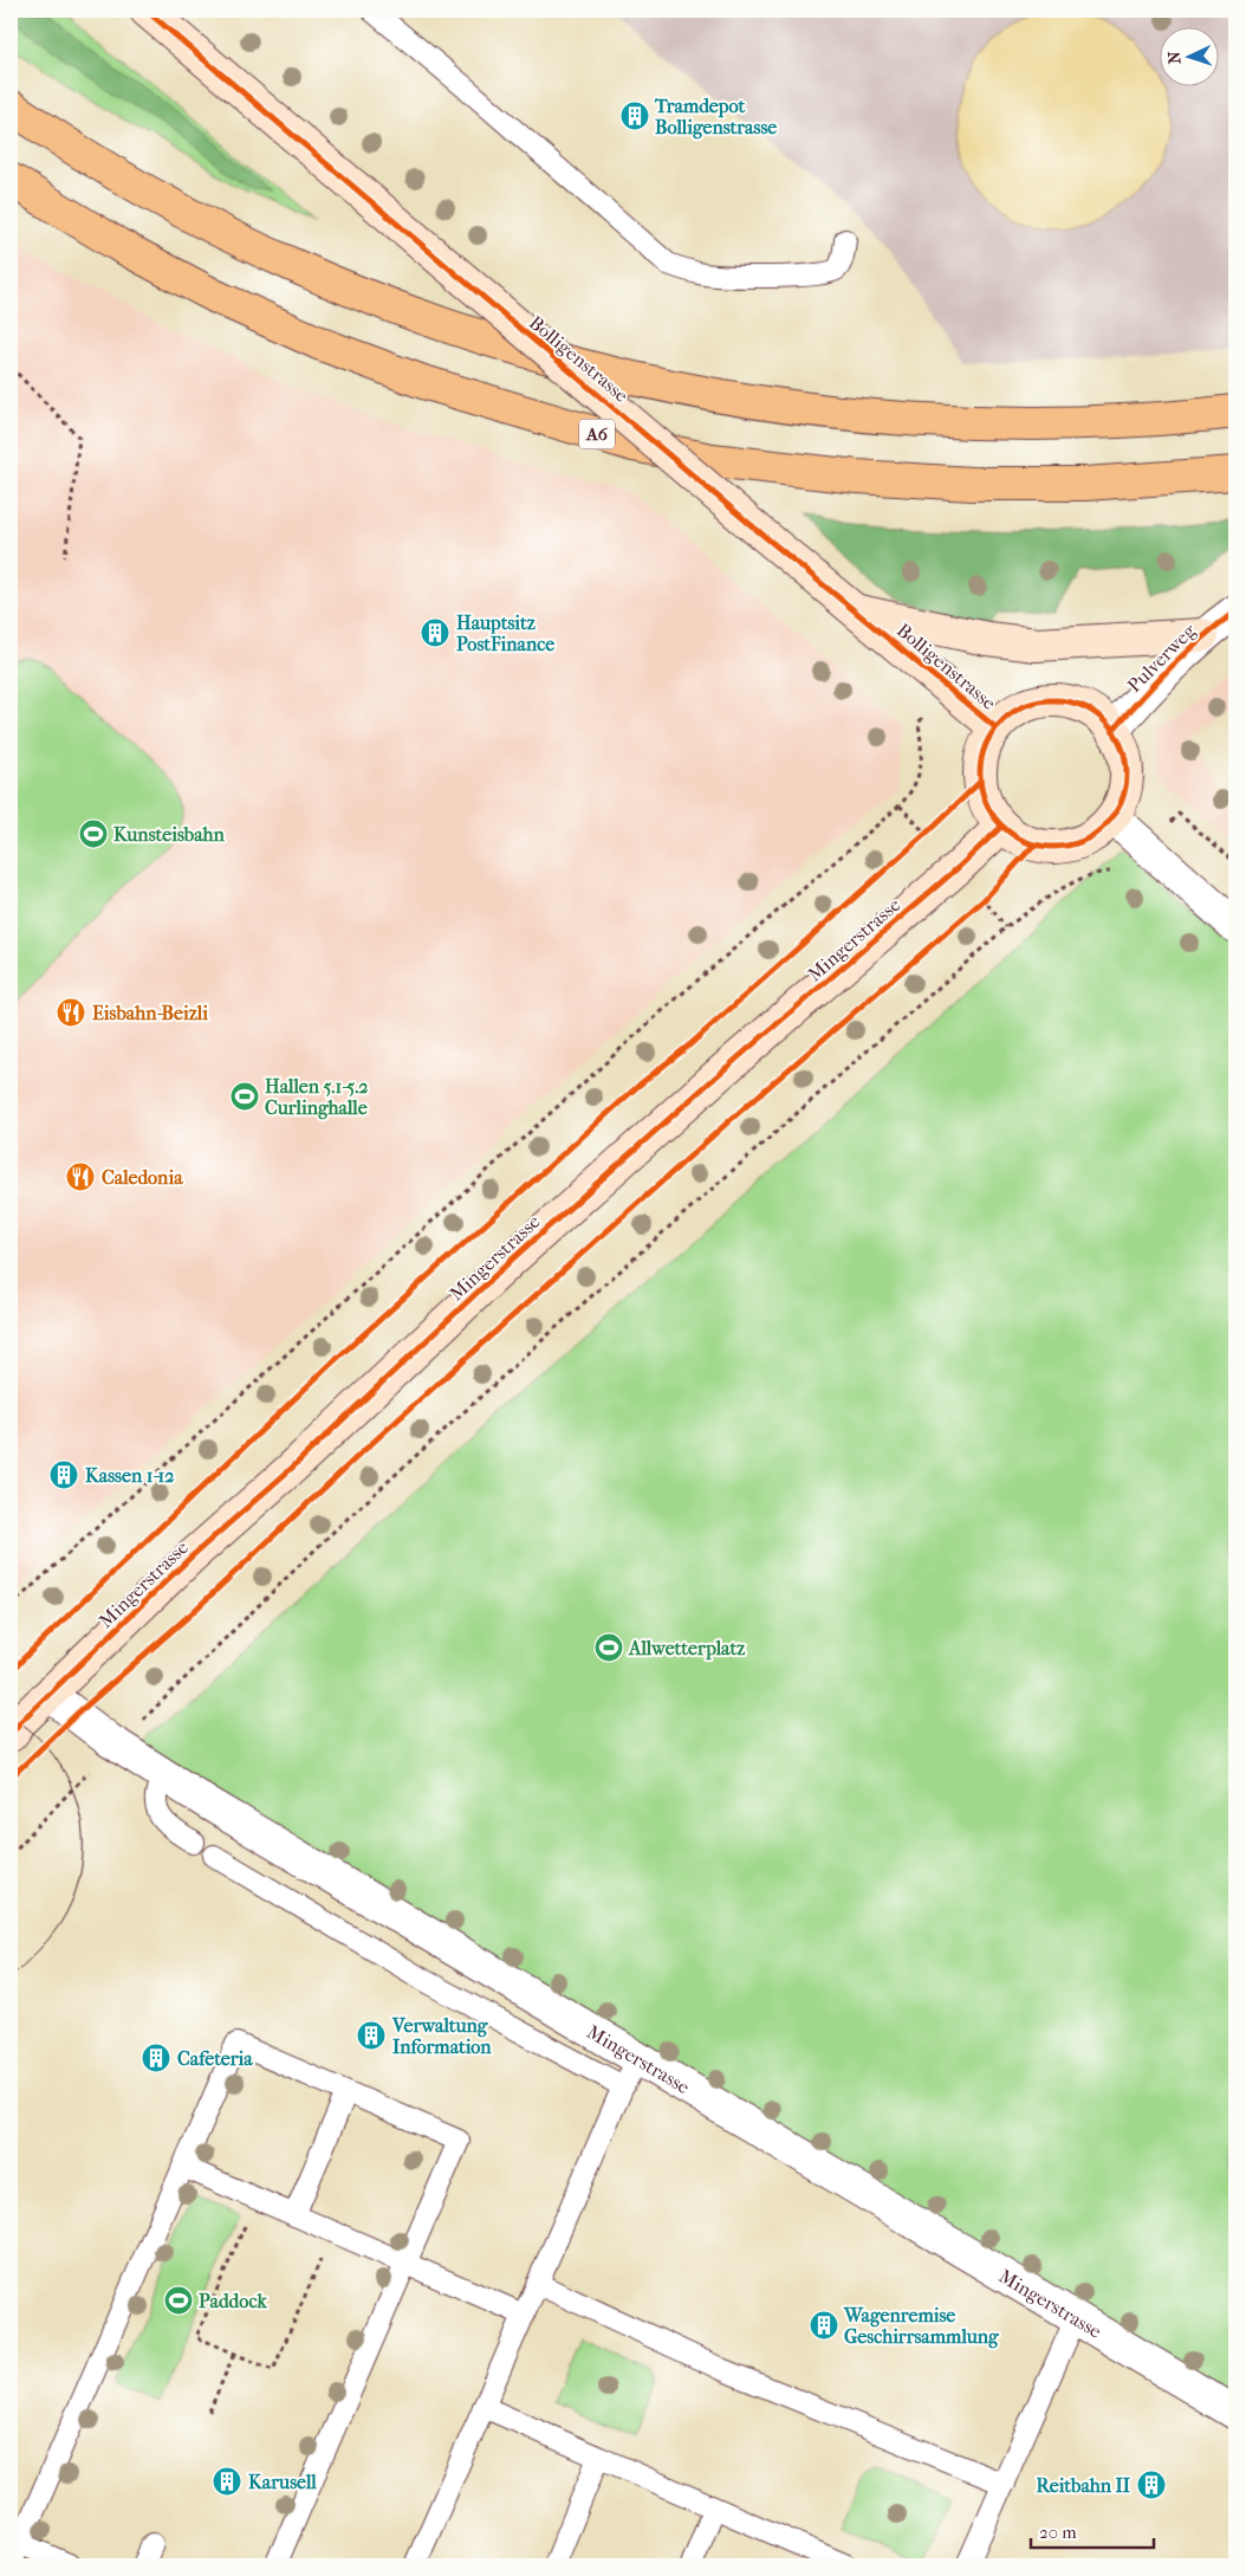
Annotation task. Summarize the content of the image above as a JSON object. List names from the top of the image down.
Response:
{
  "streets": {
    "highway": ["A6"],
    "main road": ["Bolligenstrasse", "Mingerstrasse"],
    "street": ["Pulverweg"]
  },
  "crossings": [
    ["Bolligenstrasse", "Pulverweg"],
    ["Bolligenstrasse", "Mingerstrasse"],
    ["Pulverweg", "Mingerstrasse"]
  ],
  "places": {
    "building": [
      "Tramdepot Bolligenstrasse",
      "Hauptsitz PostFinance",
      "Kassen 1-12",
      "Verwaltung Information",
      "Cafeteria",
      "Wagenremise Geschirrsammlung",
      "Karusell",
      "Reitbahn II"
    ],
    "sports": [
      "Kunsteisbahn",
      "Hallen 5.1-5.2 Curlinghalle",
      "Allwetterplatz",
      "Paddock"
    ],
    "restaurant": ["Eisbahn-Beizli", "Caledonia"]
  },
  "scale_bar": "20 m",
  "north": "left"
}
